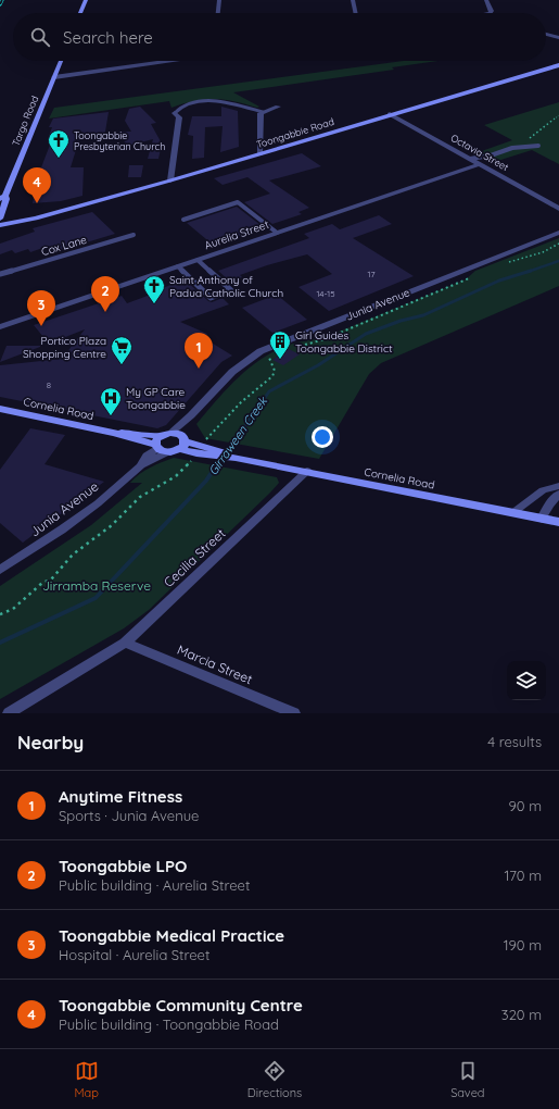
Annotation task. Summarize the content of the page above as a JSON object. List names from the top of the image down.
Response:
{
  "streets": {
    "main road": ["Targo Road", "Toongabbie Road", "Cornelia Road"],
    "street": [
      "Octavia Street",
      "Aurelia Street",
      "Junia Avenue",
      "Cecilia Street",
      "Marcia Street"
    ],
    "lane": ["Cox Lane"]
  },
  "crossings": [
    ["Toongabbie Road", "Octavia Street"],
    ["Octavia Street", "Aurelia Street"],
    ["Junia Avenue", "Cornelia Road"],
    ["Cornelia Road", "Cecilia Street"],
    ["Cecilia Street", "Marcia Street"]
  ],
  "water": ["Girraween Creek"],
  "parks": ["Jirramba Reserve"],
  "places": {
    "church": ["Toongabbie Presbyterian Church", "Saint Anthony of Padua Catholic Church"],
    "building": ["Girl Guides Toongabbie District"],
    "supermarket": ["Portico Plaza Shopping Centre"],
    "hospital": ["My GP Care Toongabbie"]
  },
  "house_numbers": ["17", "14-15", "8"],
  "page": {
    "search": "Search here",
    "pins": [
      "4",
      "2",
      "3",
      "1"
    ],
    "heading": ["Nearby", "4 results"],
    "list": [
      {
        "mark": "1",
        "name": "Anytime Fitness",
        "note": "Sports · Junia Avenue",
        "value": "90 m"
      },
      {
        "mark": "2",
        "name": "Toongabbie LPO",
        "note": "Public building · Aurelia Street",
        "value": "170 m"
      },
      {
        "mark": "3",
        "name": "Toongabbie Medical Practice",
        "note": "Hospital · Aurelia Street",
        "value": "190 m"
      },
      {
        "mark": "4",
        "name": "Toongabbie Community Centre",
        "note": "Public building · Toongabbie Road",
        "value": "320 m"
      }
    ],
    "nav": ["Map", "Directions", "Saved"]
  }
}
